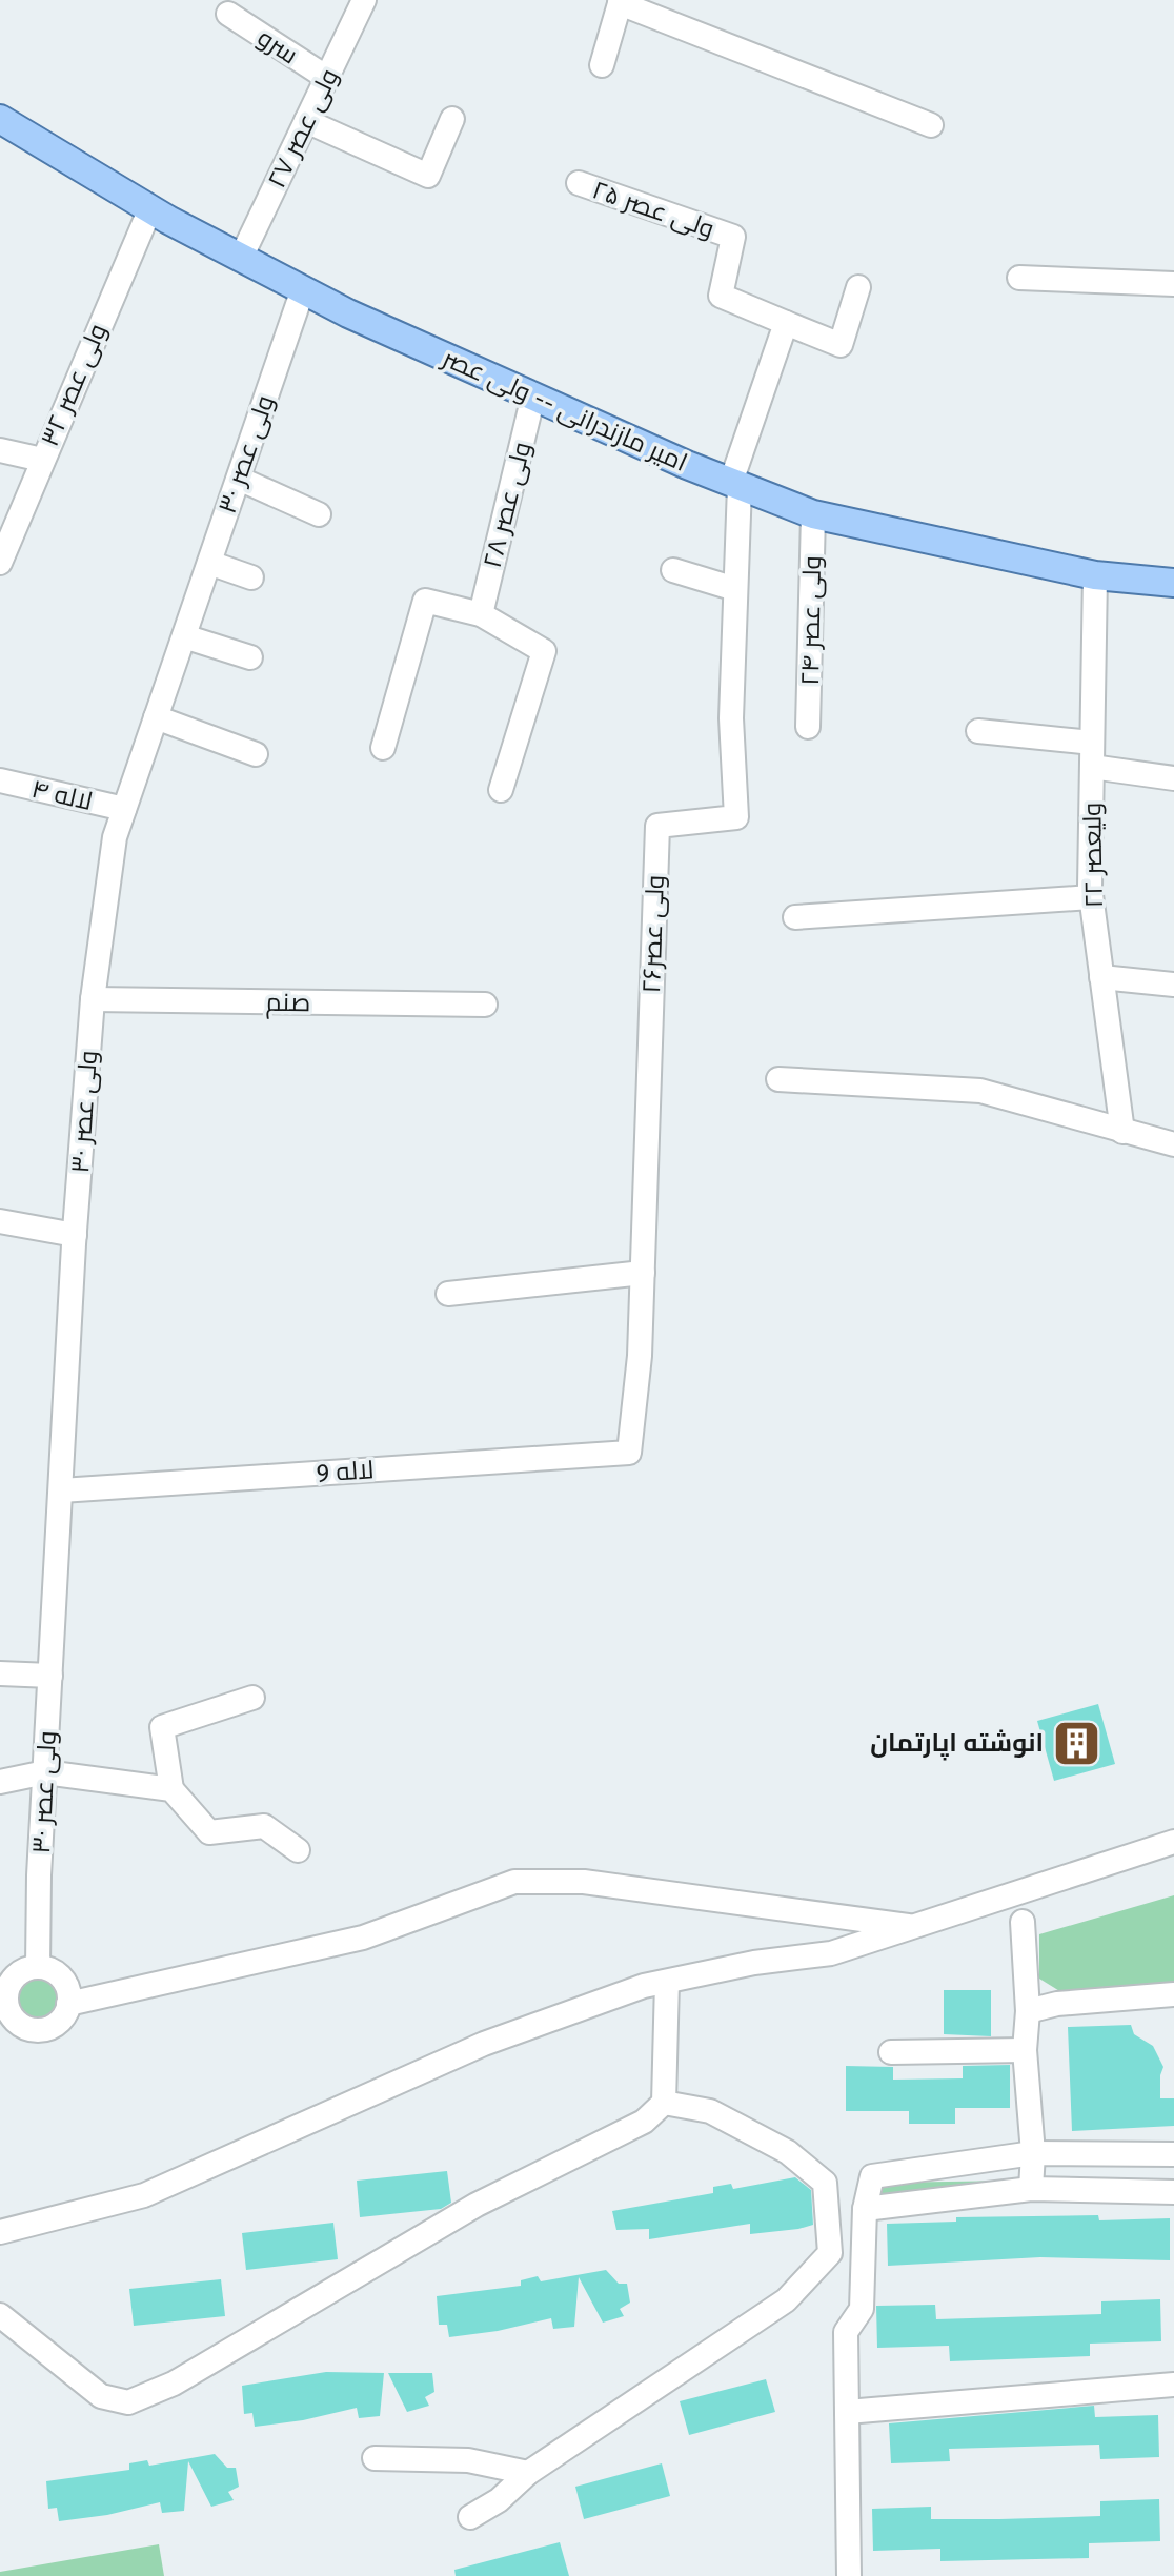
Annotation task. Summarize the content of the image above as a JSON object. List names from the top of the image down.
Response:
{
  "streets": {
    "main road": ["امیر مازندرانی -- ولی عصر"],
    "street": [
      "سرو",
      "ولی عصر ۲۷",
      "ولی عصر ۲۵",
      "ولی عصر ۳۲",
      "ولی عصر ۳۰",
      "ولی عصر ۲۸",
      "ولی عصر ۲۴",
      "لاله ۴",
      "ولیعصر ۲۲",
      "ولی عصر۲۶",
      "صنم",
      "لاله 9"
    ]
  },
  "crossings": [
    ["سرو", "ولی عصر ۲۷"],
    ["ولی عصر ۲۷", "امیر مازندرانی -- ولی عصر"],
    ["ولی عصر ۳۲", "امیر مازندرانی -- ولی عصر"],
    ["امیر مازندرانی -- ولی عصر", "ولی عصر ۳۰"],
    ["امیر مازندرانی -- ولی عصر", "ولی عصر ۲۸"],
    ["امیر مازندرانی -- ولی عصر", "ولی عصر ۲۴"],
    ["امیر مازندرانی -- ولی عصر", "ولیعصر ۲۲"],
    ["امیر مازندرانی -- ولی عصر", "ولی عصر۲۶"],
    ["ولی عصر ۳۰", "لاله ۴"],
    ["ولی عصر ۳۰", "صنم"],
    ["ولی عصر ۳۰", "لاله 9"],
    ["ولی عصر۲۶", "لاله 9"]
  ],
  "places": {
    "building": ["انوشته اپارتمان"]
  }
}
